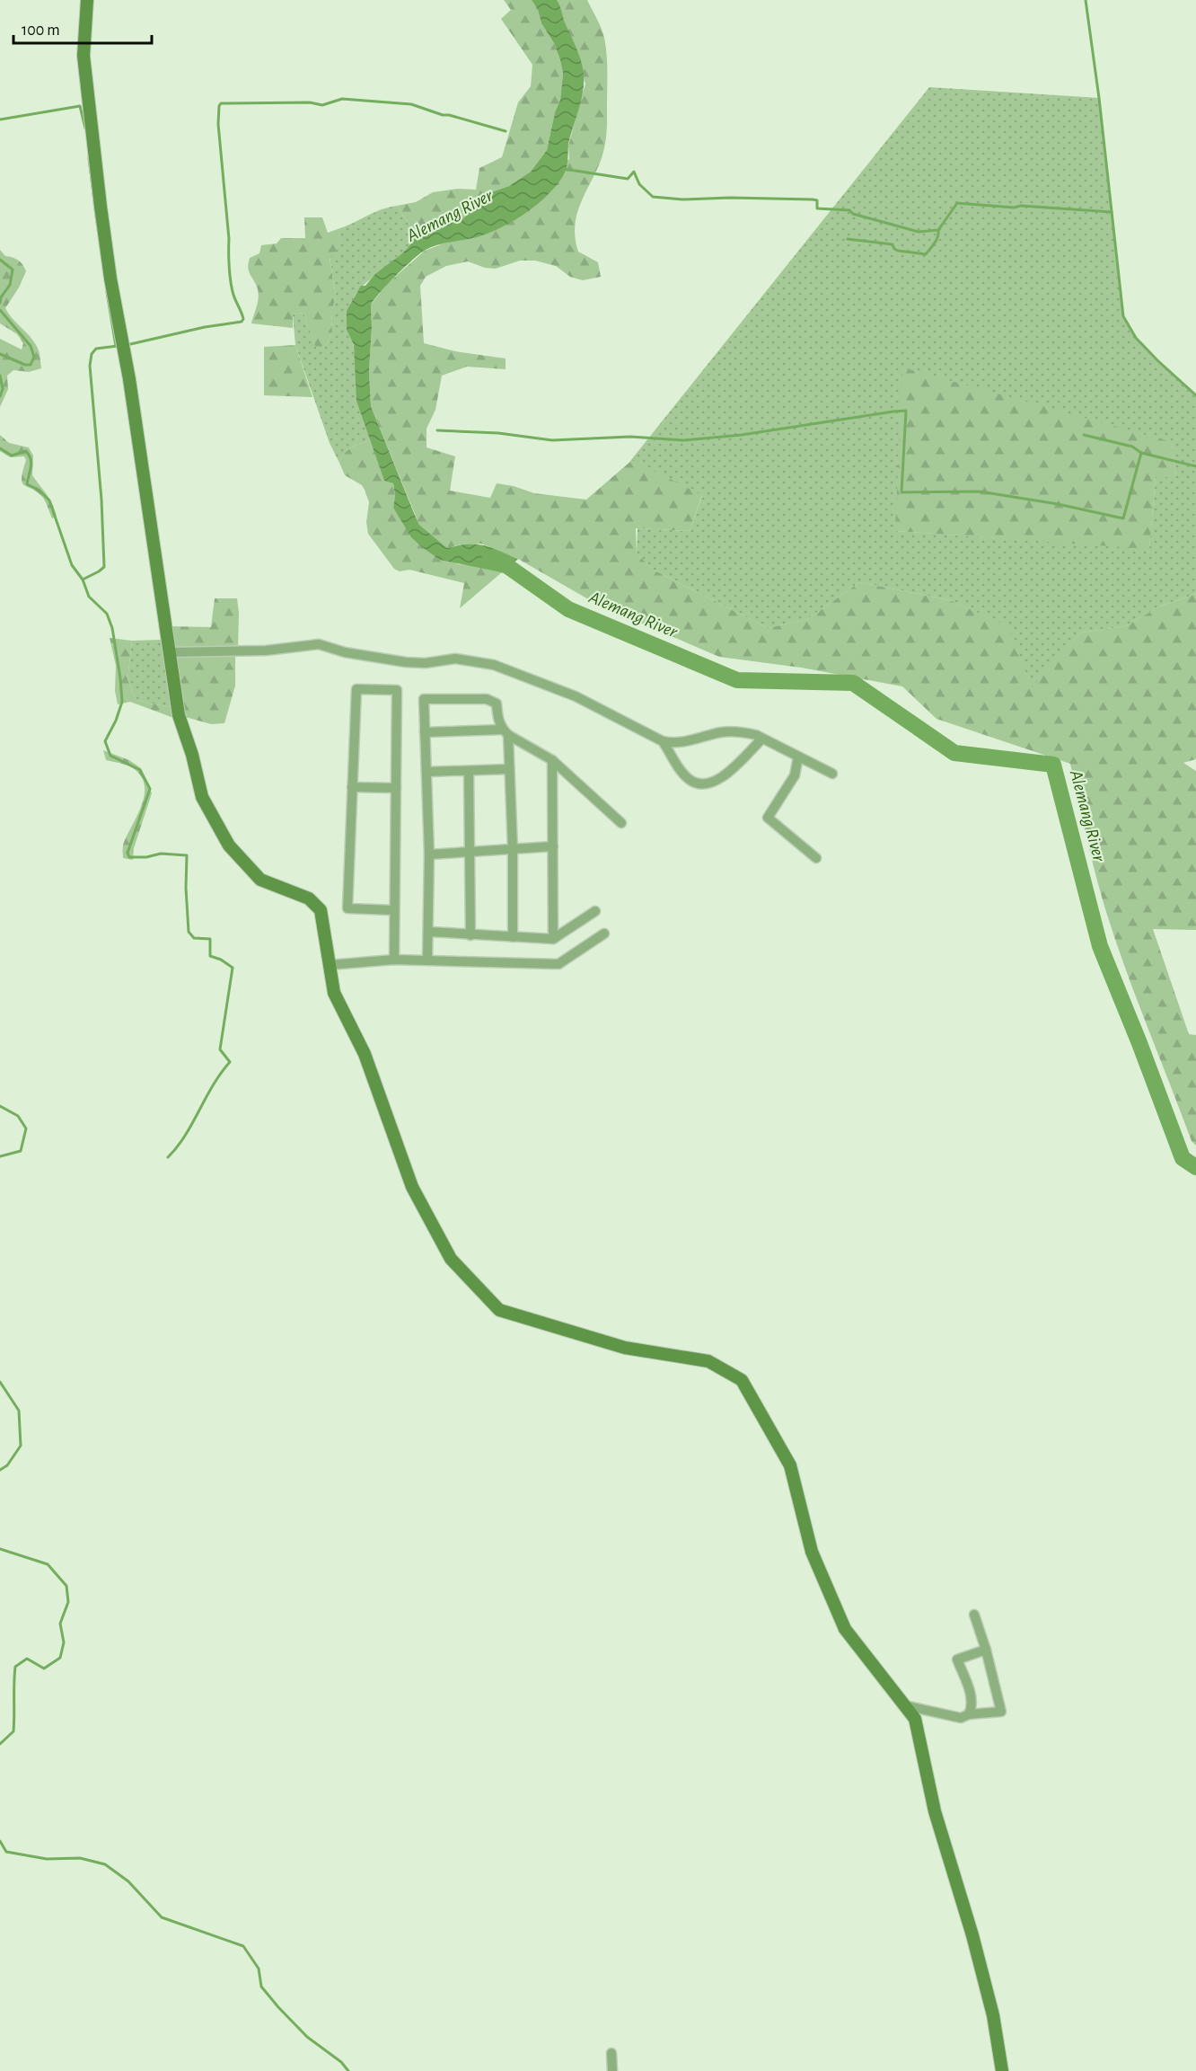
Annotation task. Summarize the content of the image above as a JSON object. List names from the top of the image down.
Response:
{
  "water": ["Alemang River"],
  "scale_bar": "100 m"
}
